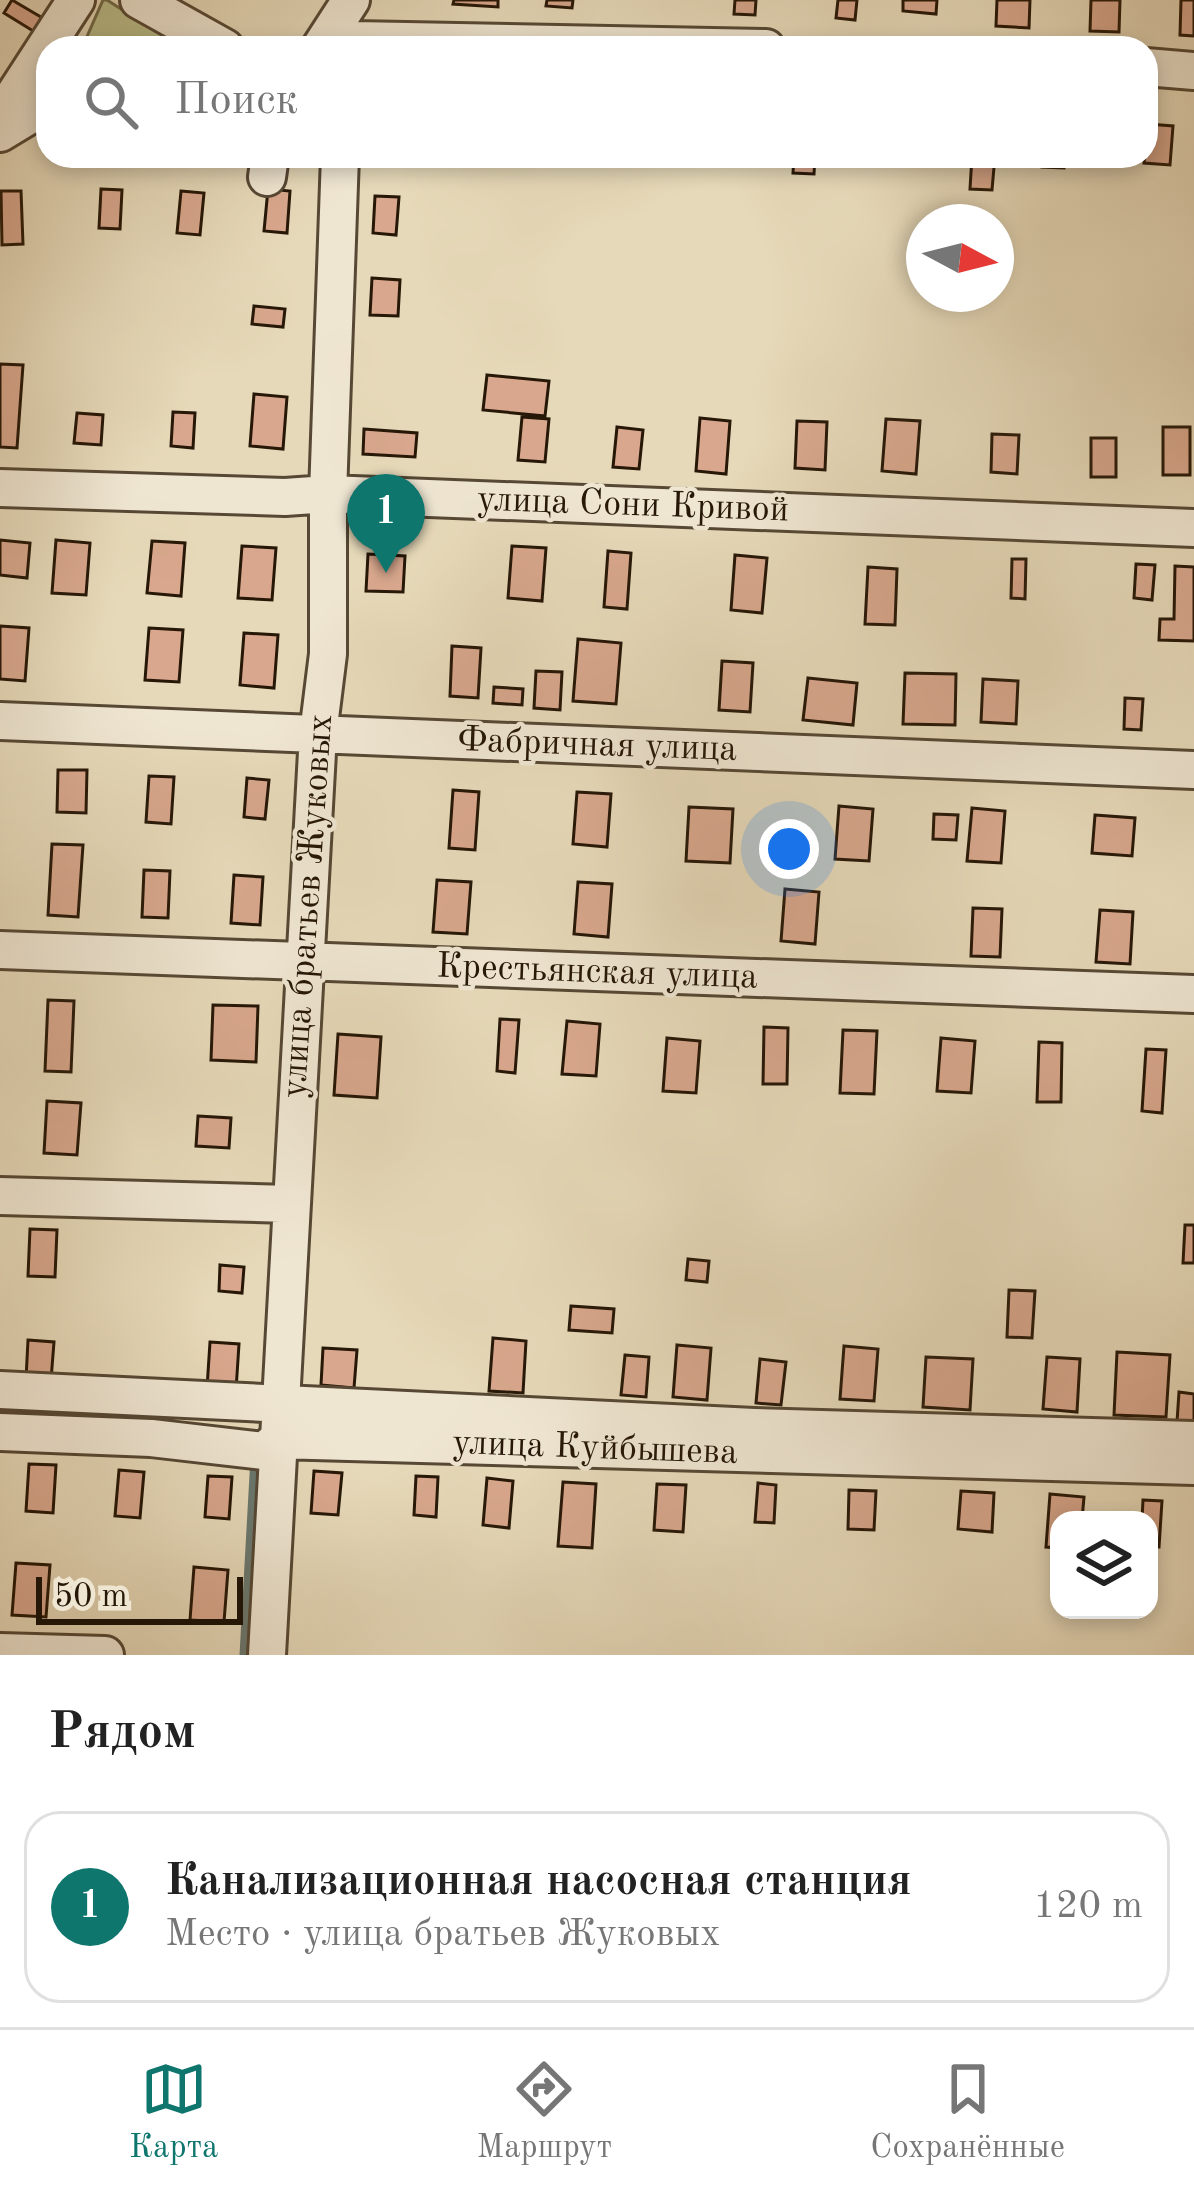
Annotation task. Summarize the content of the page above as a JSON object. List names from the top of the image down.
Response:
{
  "streets": {
    "street": [
      "улица Сони Кривой",
      "Фабричная улица",
      "улица братьев Жуковых",
      "Крестьянская улица",
      "улица Куйбышева"
    ]
  },
  "crossings": [
    ["улица Сони Кривой", "улица братьев Жуковых"],
    ["Фабричная улица", "улица братьев Жуковых"],
    ["улица братьев Жуковых", "Крестьянская улица"],
    ["улица братьев Жуковых", "улица Куйбышева"]
  ],
  "scale_bar": "50 m",
  "north": "right",
  "page": {
    "search": "Поиск",
    "pins": "1",
    "scale": "50 m",
    "heading": "Рядом",
    "list": [
      {
        "mark": "1",
        "name": "Канализационная насосная станция",
        "note": "Место · улица братьев Жуковых",
        "value": "120 m"
      }
    ],
    "nav": ["Карта", "Маршрут", "Сохранённые"]
  }
}
